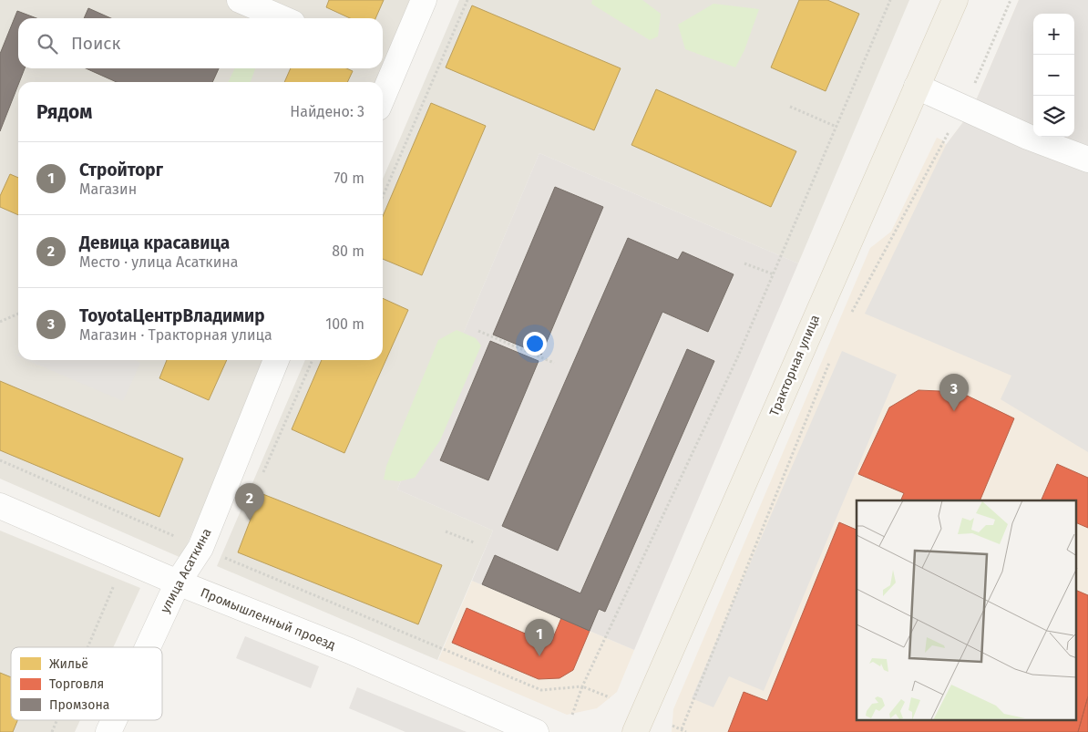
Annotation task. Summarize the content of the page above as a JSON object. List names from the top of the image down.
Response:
{
  "streets": {
    "main road": ["Тракторная улица"],
    "street": ["улица Асаткина", "Промышленный проезд"]
  },
  "crossings": [
    ["улица Асаткина", "Промышленный проезд"]
  ],
  "legend": ["Жильё", "Торговля", "Промзона"],
  "page": {
    "map_buttons": ["+", "−"],
    "search": "Поиск",
    "heading": ["Рядом", "Найдено: 3"],
    "list": [
      {
        "mark": "1",
        "name": "Стройторг",
        "note": "Магазин",
        "value": "70 m"
      },
      {
        "mark": "2",
        "name": "Девица красавица",
        "note": "Место · улица Асаткина",
        "value": "80 m"
      },
      {
        "mark": "3",
        "name": "ToyotaЦентрВладимир",
        "note": "Магазин · Тракторная улица",
        "value": "100 m"
      }
    ],
    "pins": ["3", "2", "1"]
  }
}
